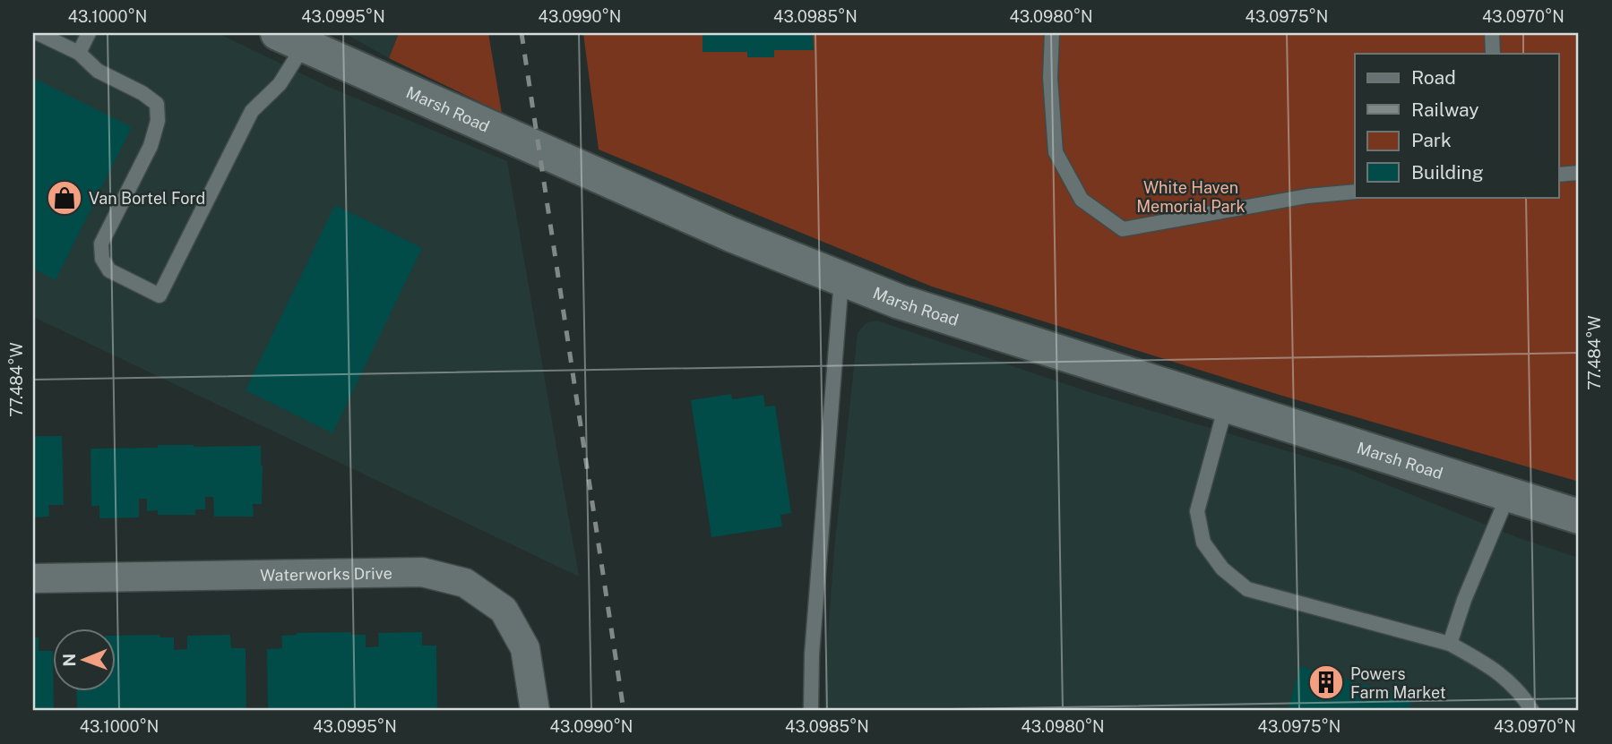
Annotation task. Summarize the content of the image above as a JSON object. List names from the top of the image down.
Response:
{
  "streets": {
    "street": ["Marsh Road", "Waterworks Drive"]
  },
  "parks": ["White Haven Memorial Park"],
  "places": {
    "shop": ["Van Bortel Ford"],
    "building": ["Powers Farm Market"]
  },
  "legend": [
    "Road",
    "Railway",
    "Park",
    "Building"
  ],
  "north": "left",
  "coordinates": [
    "43.1000°N",
    "43.0995°N",
    "43.0990°N",
    "43.0985°N",
    "43.0980°N",
    "43.0975°N",
    "43.0970°N",
    "77.484°W"
  ]
}
